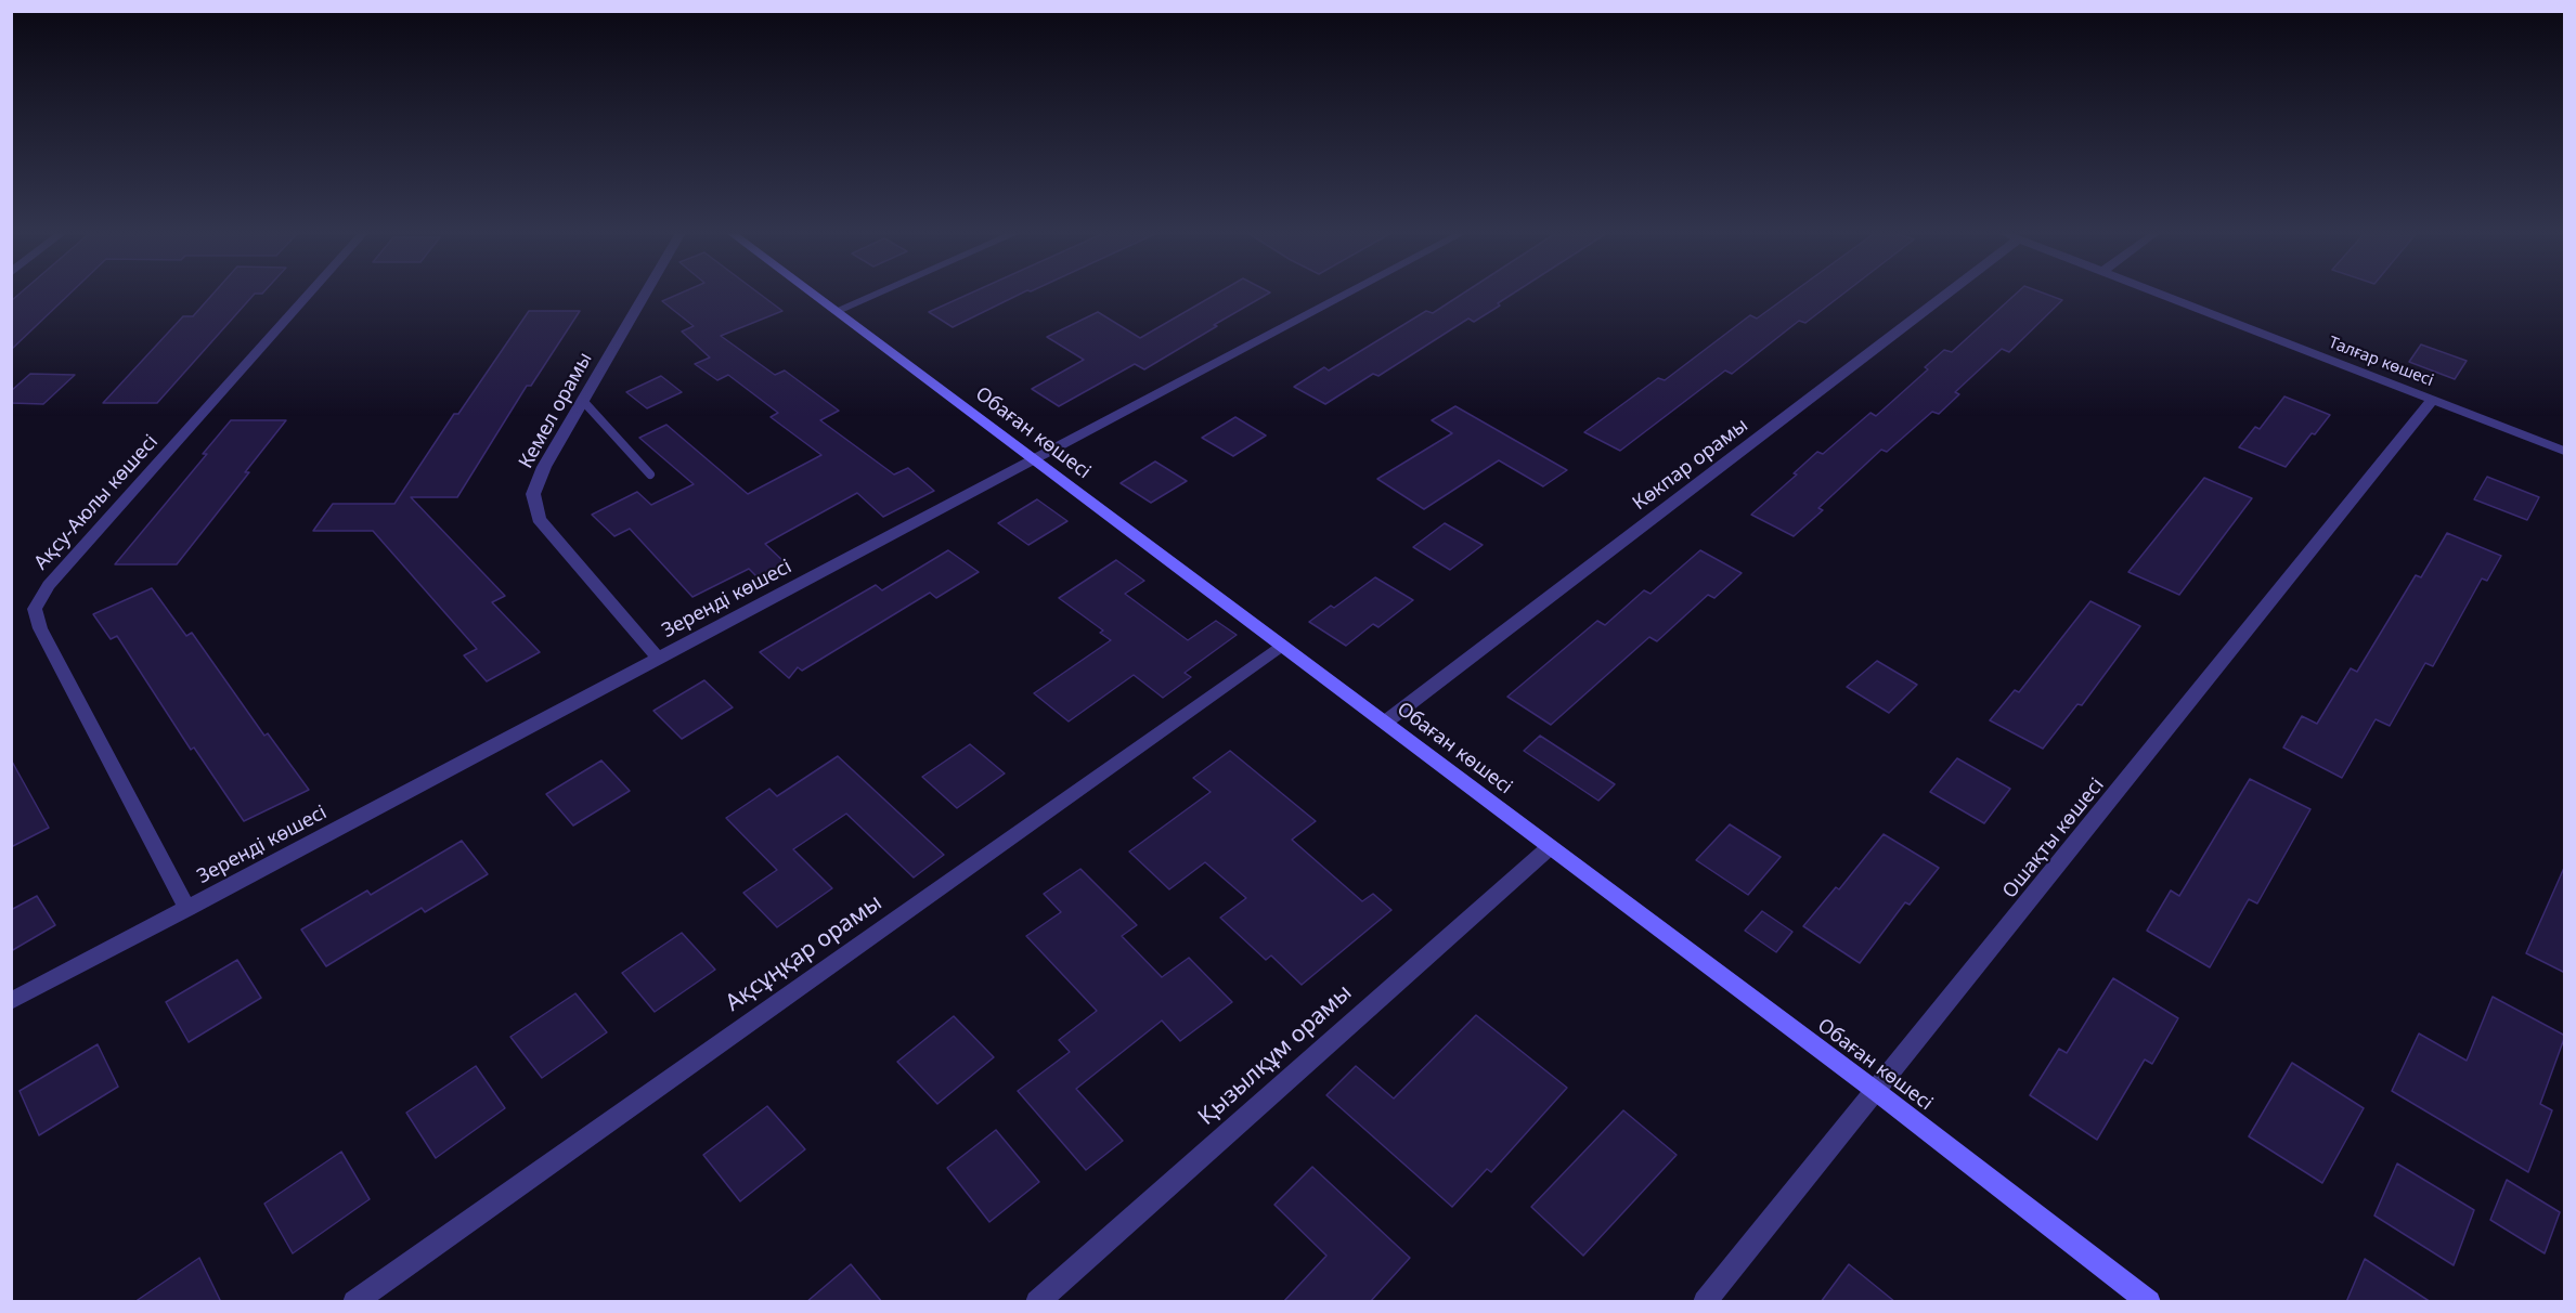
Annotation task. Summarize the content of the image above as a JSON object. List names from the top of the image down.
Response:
{
  "streets": {
    "street": [
      "Талғар көшесі",
      "Кемел орамы",
      "Обаған көшесі",
      "Көкпар орамы",
      "Ақсу-Аюлы көшесі",
      "Зеренді көшесі",
      "Ошақты көшесі",
      "Ақсұңқар орамы",
      "Қызылқұм орамы"
    ]
  },
  "crossings": [
    ["Талғар көшесі", "Ошақты көшесі"],
    ["Кемел орамы", "Зеренді көшесі"],
    ["Обаған көшесі", "Көкпар орамы"],
    ["Обаған көшесі", "Зеренді көшесі"],
    ["Обаған көшесі", "Ошақты көшесі"],
    ["Обаған көшесі", "Ақсұңқар орамы"],
    ["Обаған көшесі", "Қызылқұм орамы"],
    ["Ақсу-Аюлы көшесі", "Зеренді көшесі"]
  ]
}
